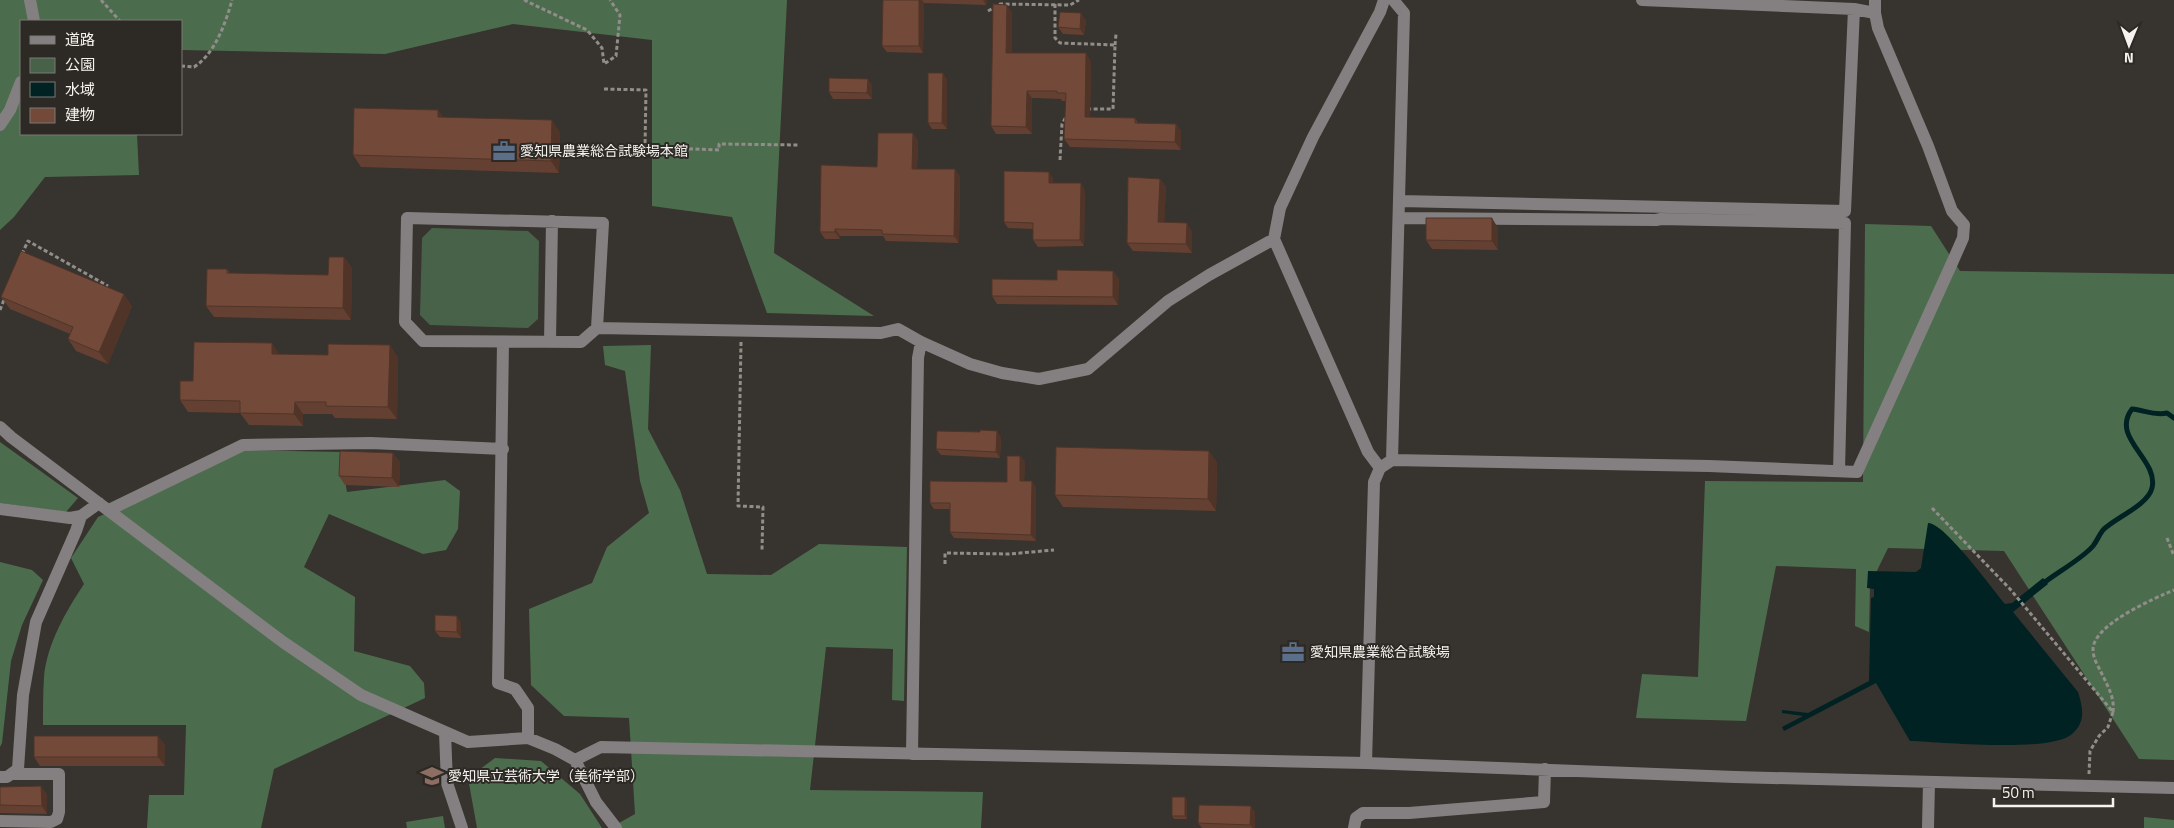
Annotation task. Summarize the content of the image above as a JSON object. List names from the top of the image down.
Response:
{
  "places": {
    "office": ["愛知県農業総合試験場本館", "愛知県農業総合試験場"],
    "school or university": ["愛知県立芸術大学（美術学部）"]
  },
  "legend": [
    "道路",
    "公園",
    "水域",
    "建物"
  ],
  "scale_bar": "50 m",
  "north": "bottom"
}
